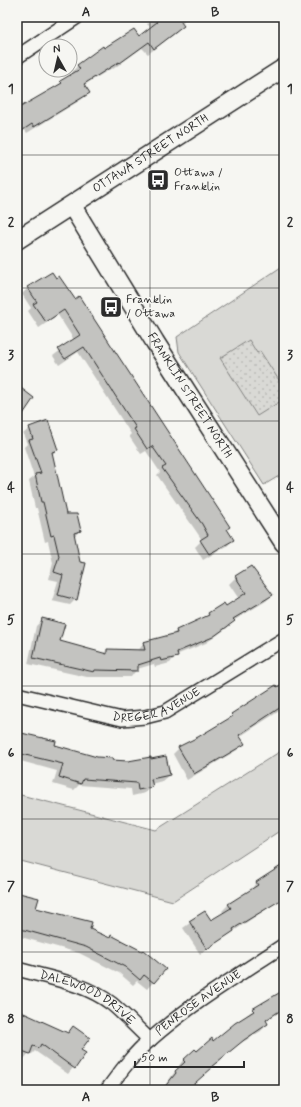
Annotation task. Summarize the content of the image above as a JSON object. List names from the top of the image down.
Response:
{
  "streets": {
    "street": [
      "OTTAWA STREET NORTH",
      "FRANKLIN STREET NORTH",
      "DREGER AVENUE",
      "DALEWOOD DRIVE",
      "PENROSE AVENUE"
    ]
  },
  "crossings": [
    ["OTTAWA STREET NORTH", "FRANKLIN STREET NORTH"],
    ["DALEWOOD DRIVE", "PENROSE AVENUE"]
  ],
  "places": {
    "bus stop": ["Ottawa / Franklin", "Franklin / Ottawa"]
  },
  "scale_bar": "50 m",
  "north": "top",
  "grid": {
    "columns": ["A", "B"],
    "rows": [
      "1",
      "2",
      "3",
      "4",
      "5",
      "6",
      "7",
      "8"
    ]
  }
}
